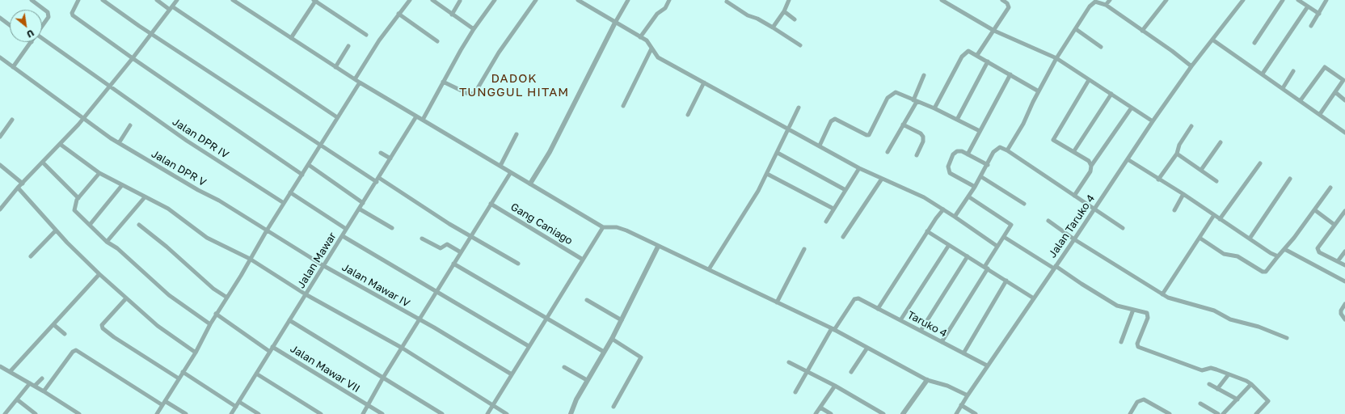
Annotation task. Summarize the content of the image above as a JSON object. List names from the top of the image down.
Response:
{
  "streets": {
    "street": [
      "Jalan DPR IV",
      "Jalan DPR V",
      "Gang Caniago",
      "Jalan Taruko 4",
      "Jalan Mawar",
      "Jalan Mawar IV",
      "Taruko 4",
      "Jalan Mawar VII"
    ]
  },
  "crossings": [
    ["Jalan DPR V", "Jalan Mawar"],
    ["Jalan DPR V", "Jalan Mawar IV"],
    ["Jalan Taruko 4", "Taruko 4"],
    ["Jalan Mawar", "Jalan Mawar IV"],
    ["Jalan Mawar", "Jalan Mawar VII"]
  ],
  "districts": ["DADOK TUNGGUL HITAM"],
  "north": "bottom right"
}
